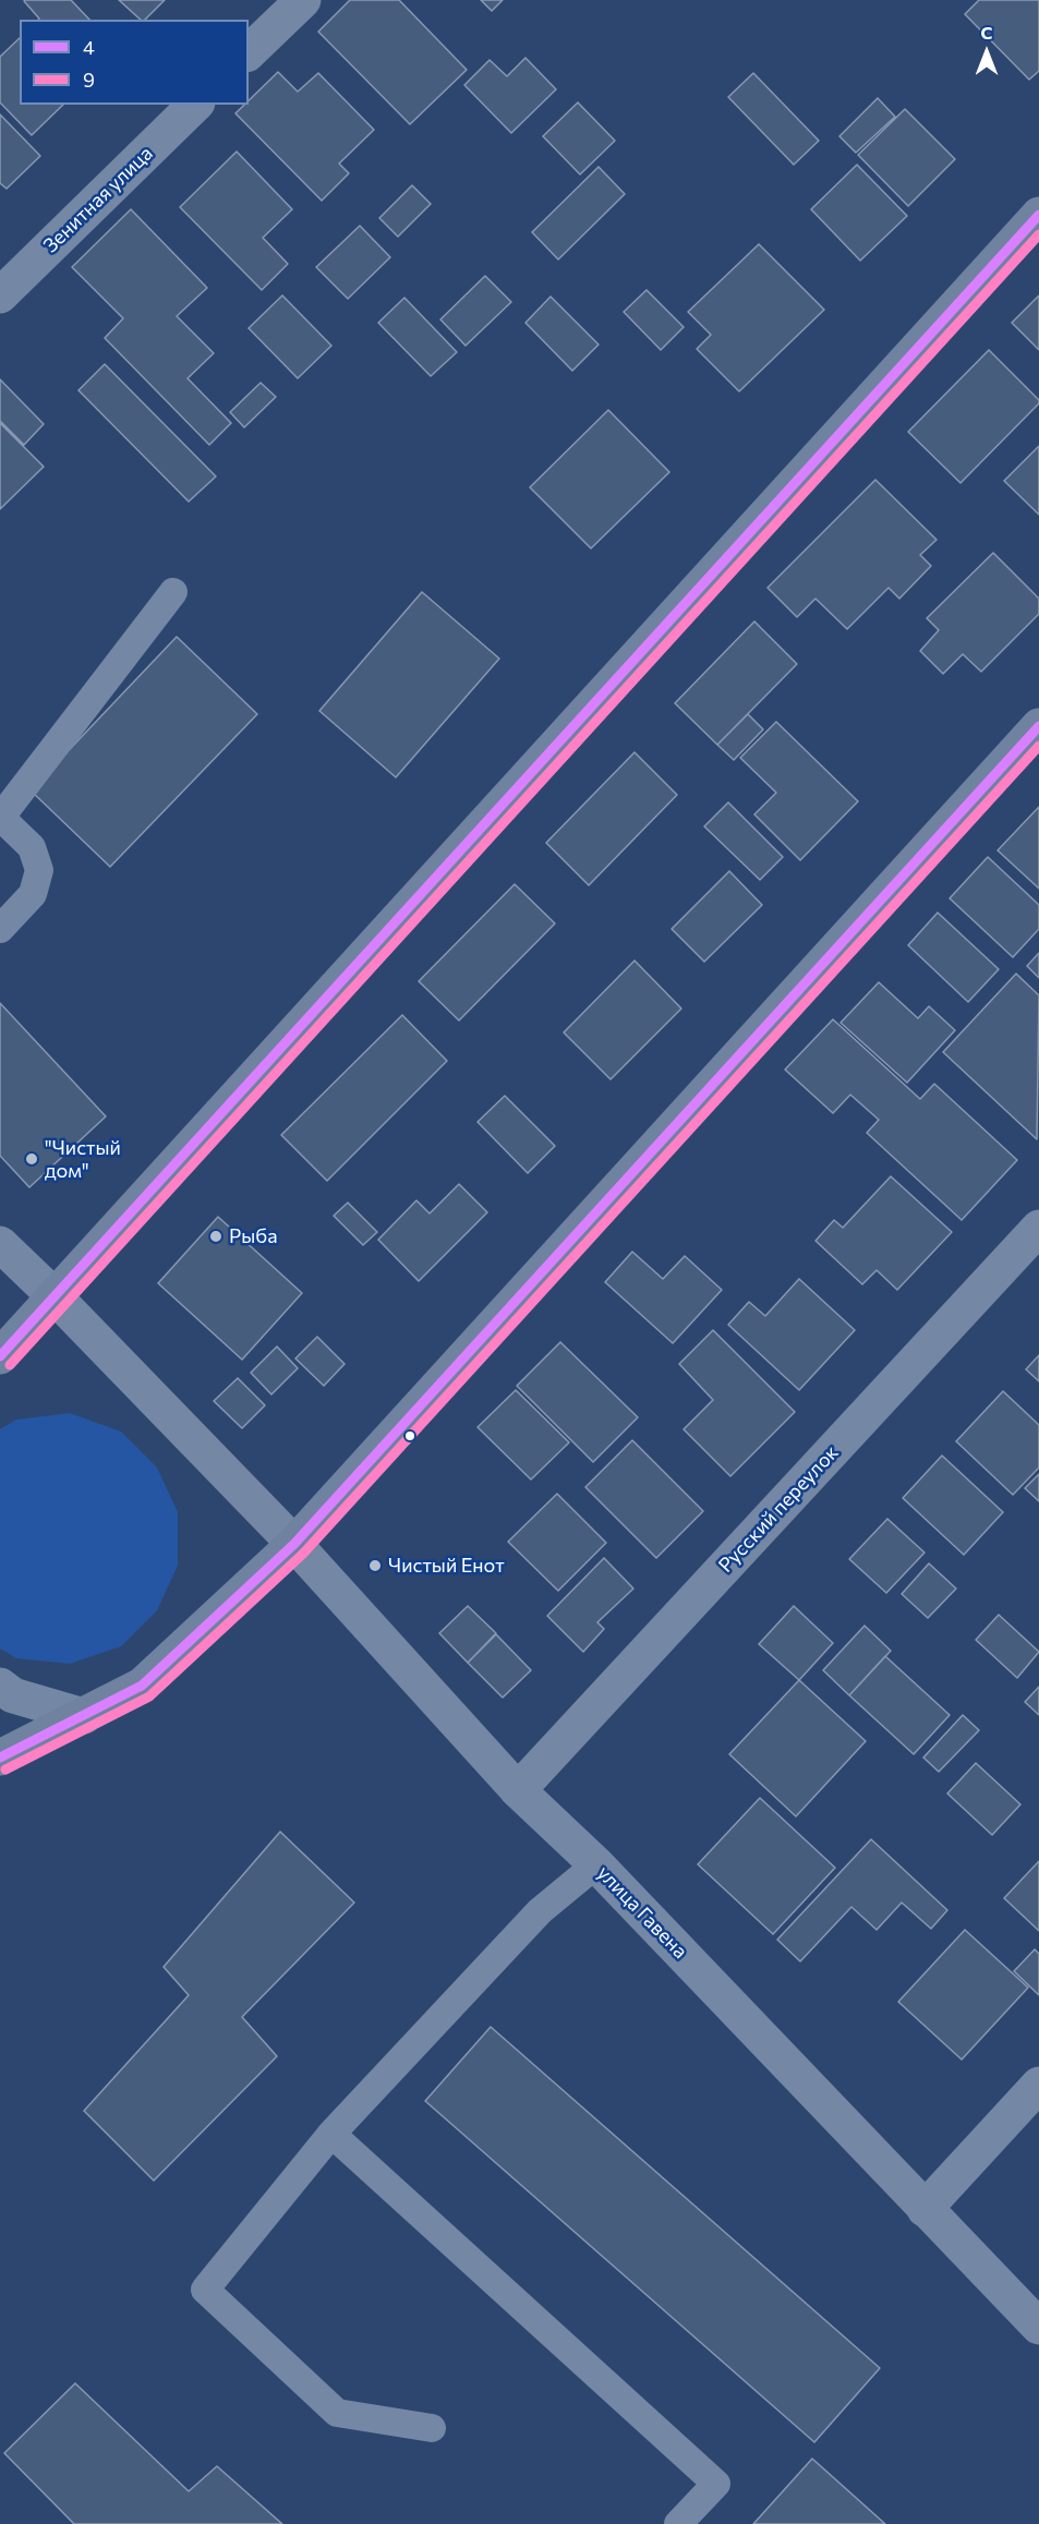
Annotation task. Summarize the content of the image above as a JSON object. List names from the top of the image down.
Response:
{
  "streets": {
    "street": ["Зенитная улица", "Русский переулок", "улица Гавена"]
  },
  "crossings": [
    ["Русский переулок", "улица Гавена"]
  ],
  "places": ["\"Чистый дом\"", "Рыба", "Чистый Енот"],
  "lines": ["transit line 4", "transit line 9"],
  "legend": ["4", "9"],
  "north": "top"
}
